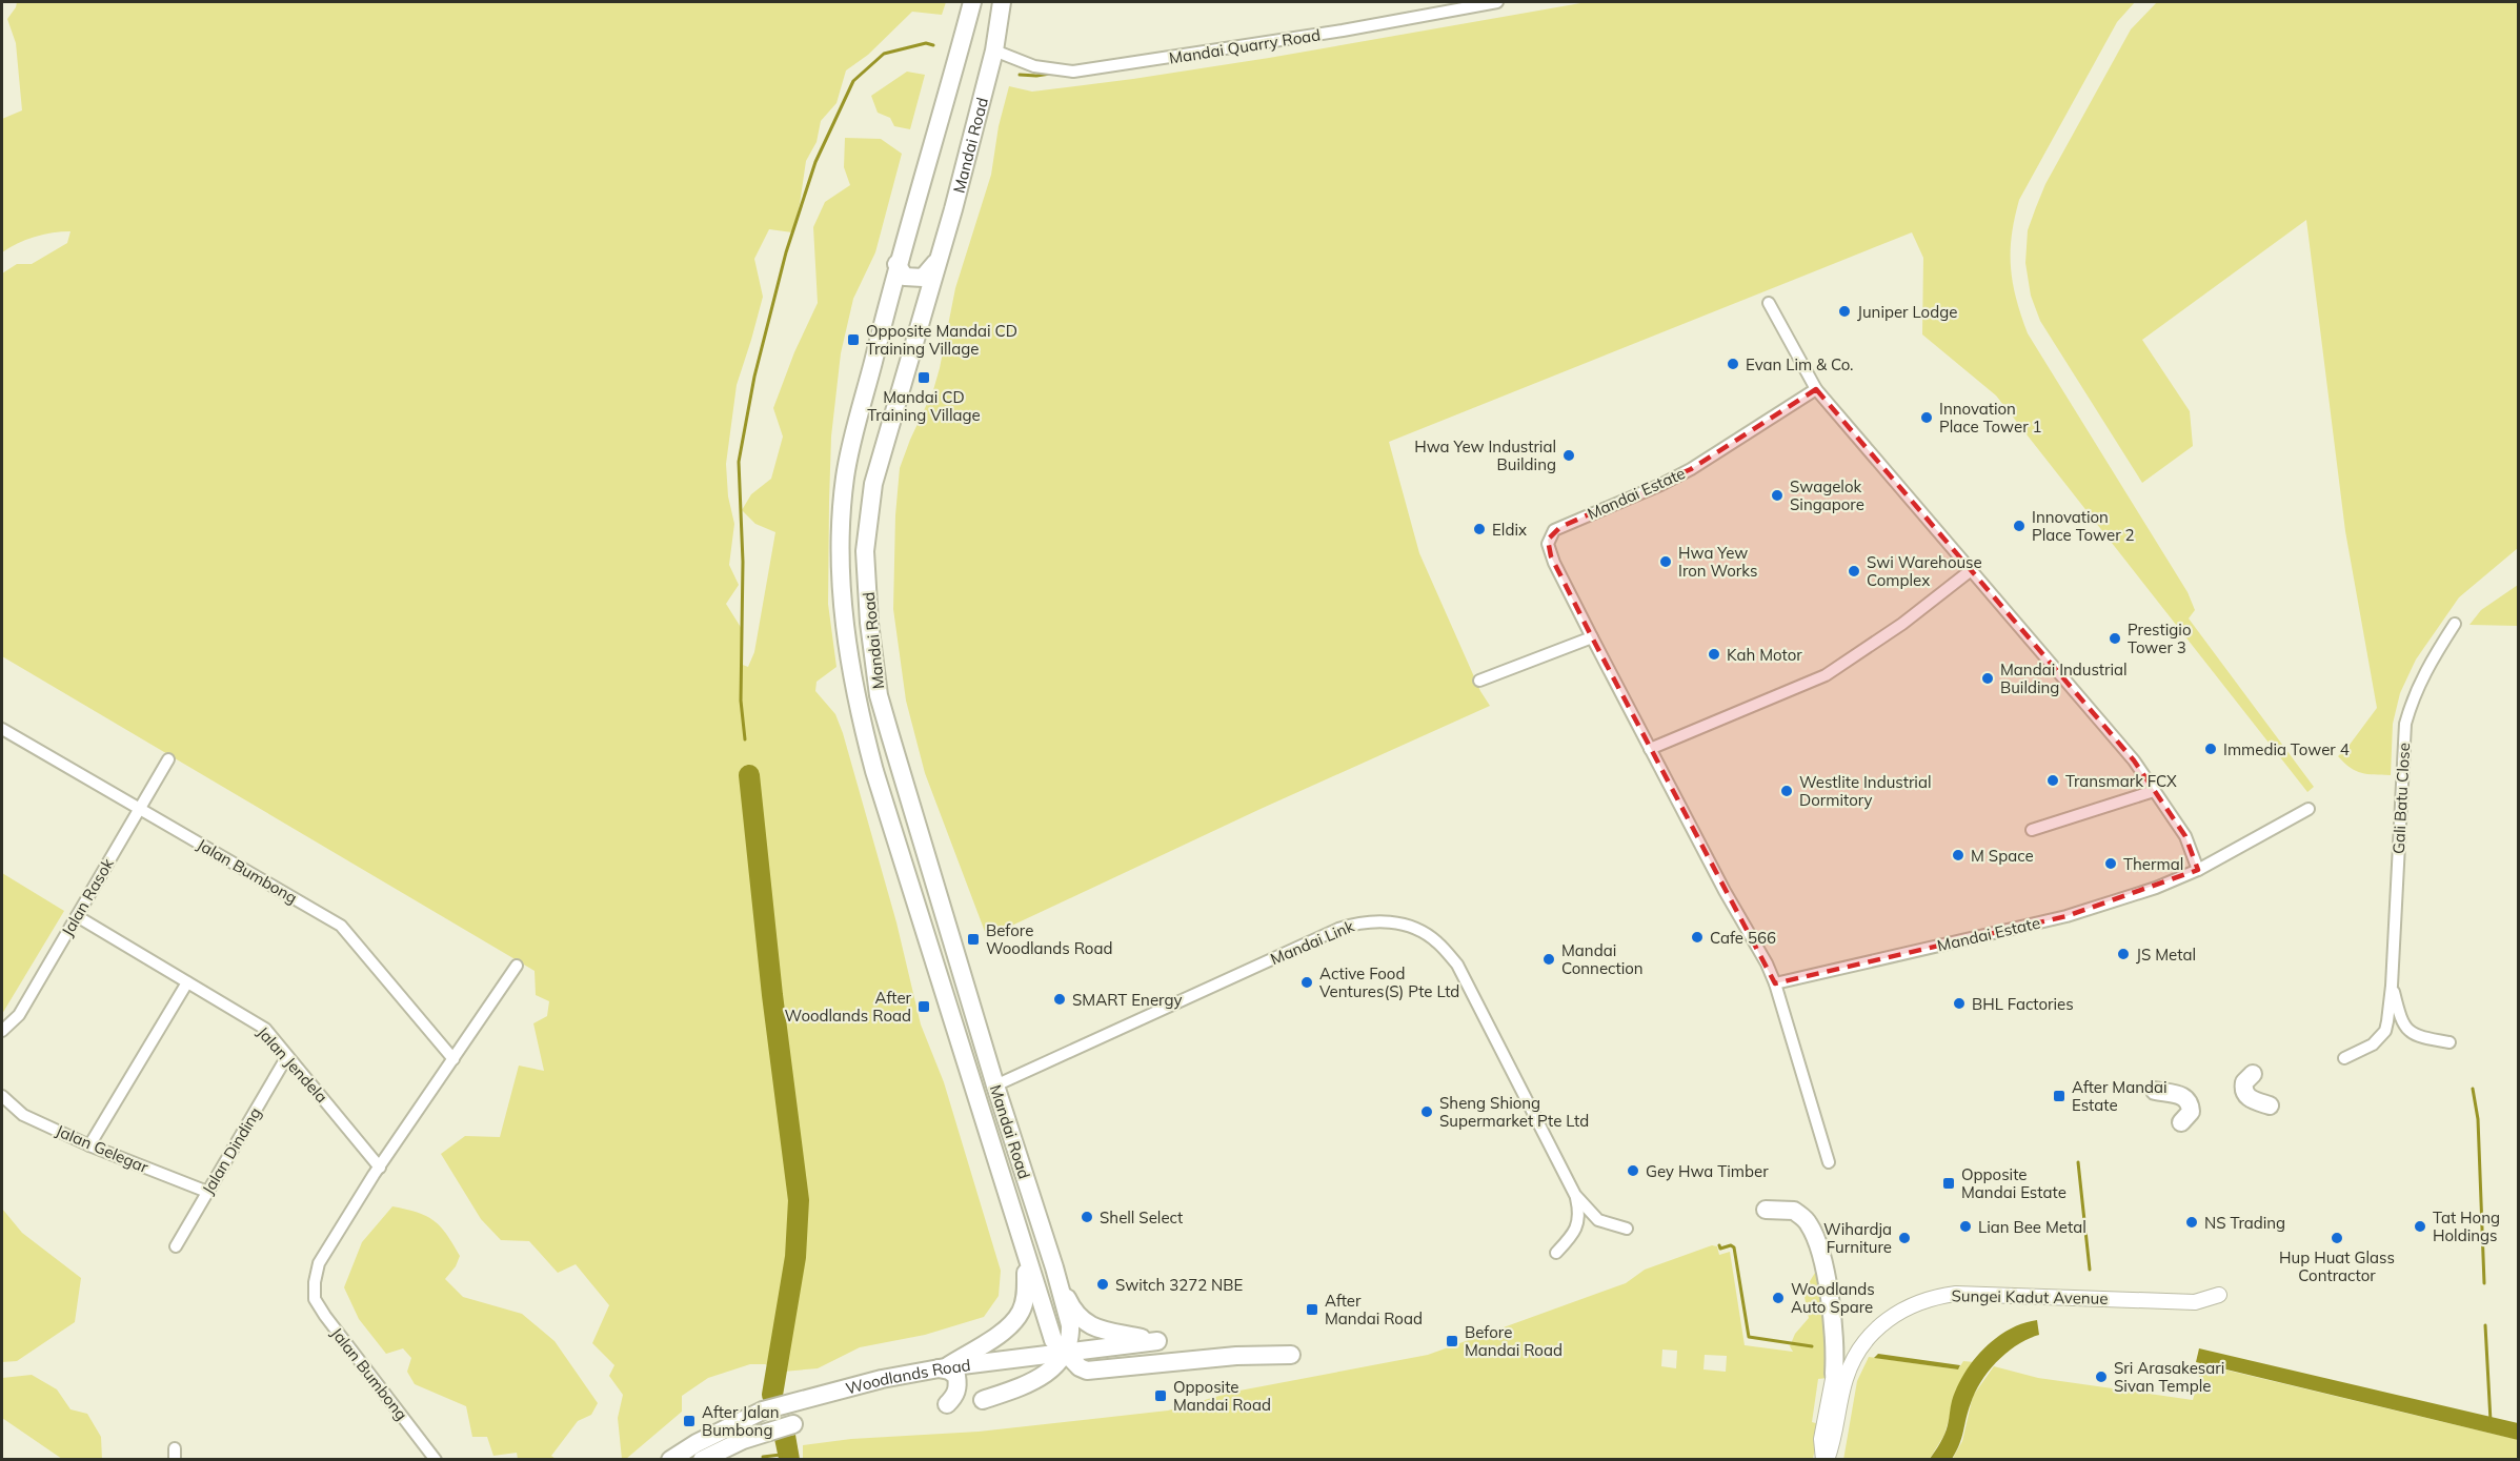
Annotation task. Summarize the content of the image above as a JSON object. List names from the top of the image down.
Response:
{
  "streets": {
    "main road": ["Mandai Road", "Woodlands Road"],
    "street": [
      "Mandai Quarry Road",
      "Mandai Estate",
      "Gali Batu Close",
      "Jalan Bumbong",
      "Jalan Rasok",
      "Mandai Link",
      "Jalan Jendela",
      "Jalan Gelegar",
      "Jalan Dinding",
      "Sungei Kadut Avenue"
    ]
  },
  "crossings": [
    ["Mandai Quarry Road", "Mandai Road"],
    ["Mandai Road", "Mandai Link"],
    ["Mandai Road", "Woodlands Road"],
    ["Jalan Bumbong", "Jalan Rasok"],
    ["Jalan Bumbong", "Jalan Jendela"],
    ["Jalan Rasok", "Jalan Jendela"],
    ["Jalan Jendela", "Jalan Dinding"],
    ["Jalan Gelegar", "Jalan Dinding"]
  ],
  "places": {
    "other": [
      "Juniper Lodge",
      "Evan Lim & Co.",
      "Innovation Place Tower 1",
      "Hwa Yew Industrial Building",
      "Swagelok Singapore",
      "Innovation Place Tower 2",
      "Eldix",
      "Hwa Yew Iron Works",
      "Swi Warehouse Complex",
      "Prestigio Tower 3",
      "Kah Motor",
      "Mandai Industrial Building",
      "Immedia Tower 4",
      "Transmark FCX",
      "Westlite Industrial Dormitory",
      "M Space",
      "Thermal",
      "Cafe 566",
      "JS Metal",
      "Mandai Connection",
      "Active Food Ventures(S) Pte Ltd",
      "SMART Energy",
      "BHL Factories",
      "Sheng Shiong Supermarket Pte Ltd",
      "Gey Hwa Timber",
      "Shell Select",
      "NS Trading",
      "Lian Bee Metal",
      "Tat Hong Holdings",
      "Wihardja Furniture",
      "Hup Huat Glass Contractor",
      "Switch 3272 NBE",
      "Woodlands Auto Spare",
      "Sri Arasakesari Sivan Temple"
    ],
    "transit": [
      "Opposite Mandai CD Training Village",
      "Mandai CD Training Village",
      "Before Woodlands Road",
      "After Woodlands Road",
      "After Mandai Estate",
      "Opposite Mandai Estate",
      "After Mandai Road",
      "Before Mandai Road",
      "Opposite Mandai Road",
      "After Jalan Bumbong"
    ]
  }
}
